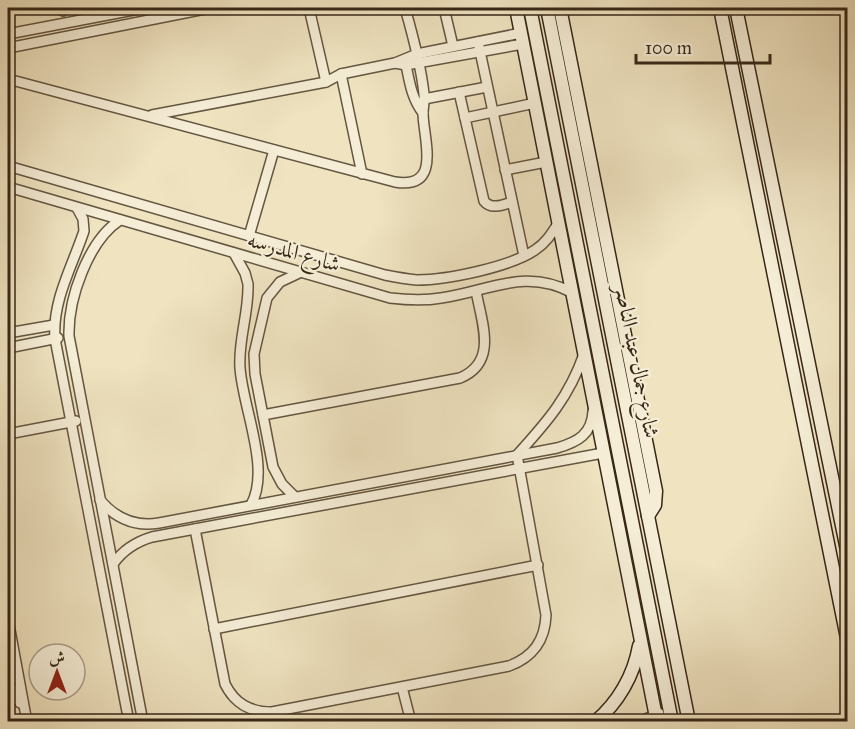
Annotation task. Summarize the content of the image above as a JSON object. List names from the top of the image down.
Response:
{
  "streets": {
    "main road": ["شارع جمال عبد الناصر"],
    "street": ["شارع المدرسه"]
  },
  "scale_bar": "100 m",
  "north": "top"
}
